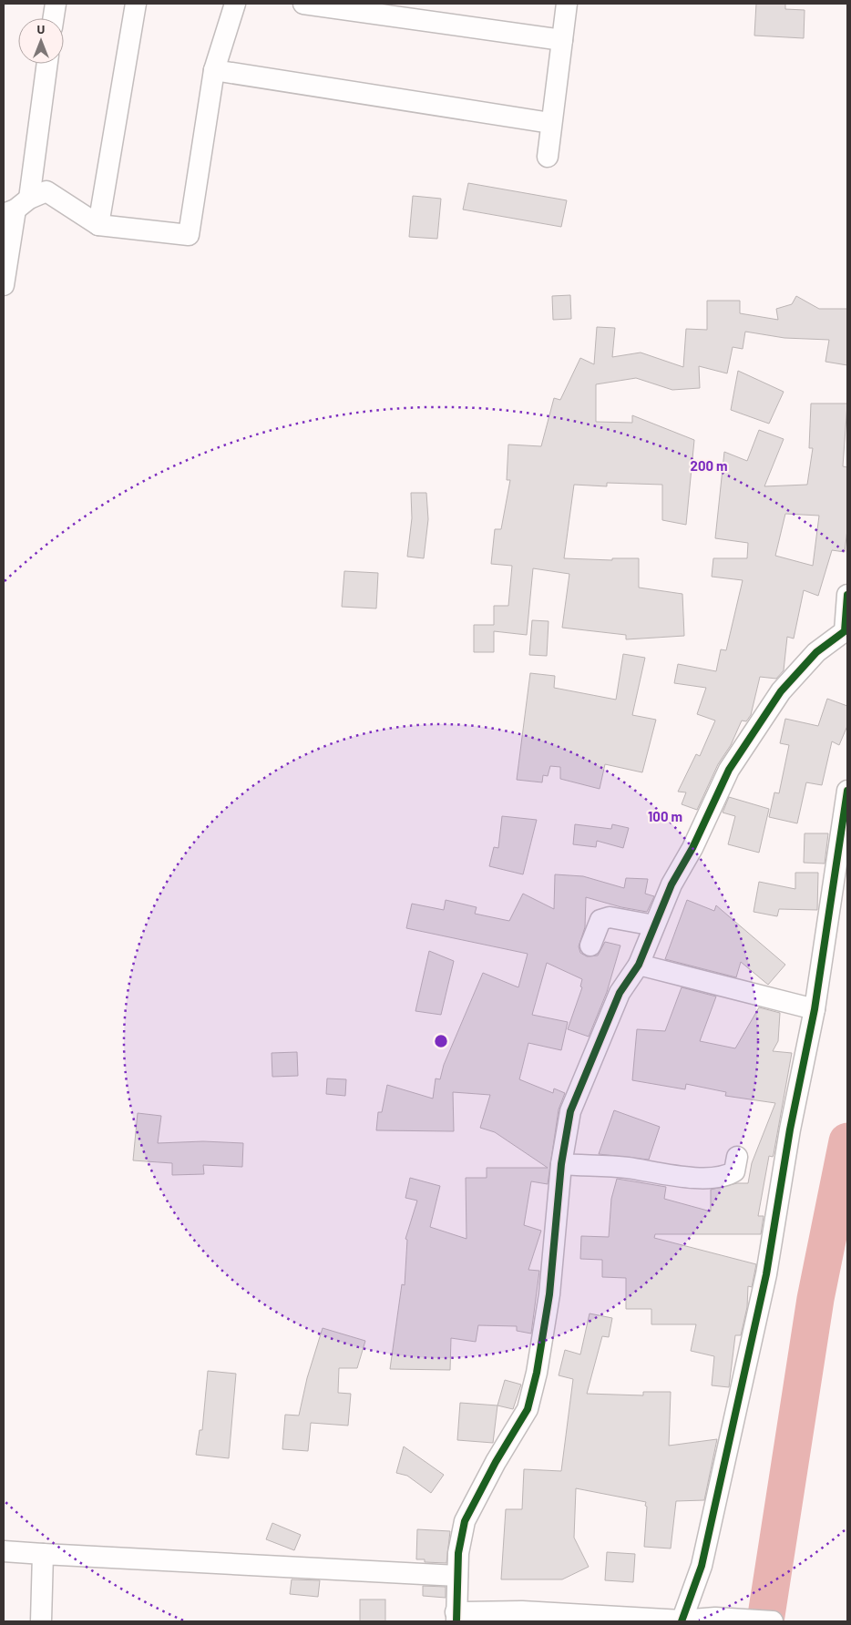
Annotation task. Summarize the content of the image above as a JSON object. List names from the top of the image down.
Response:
{
  "north": "top",
  "rings": ["200 m", "100 m"]
}
